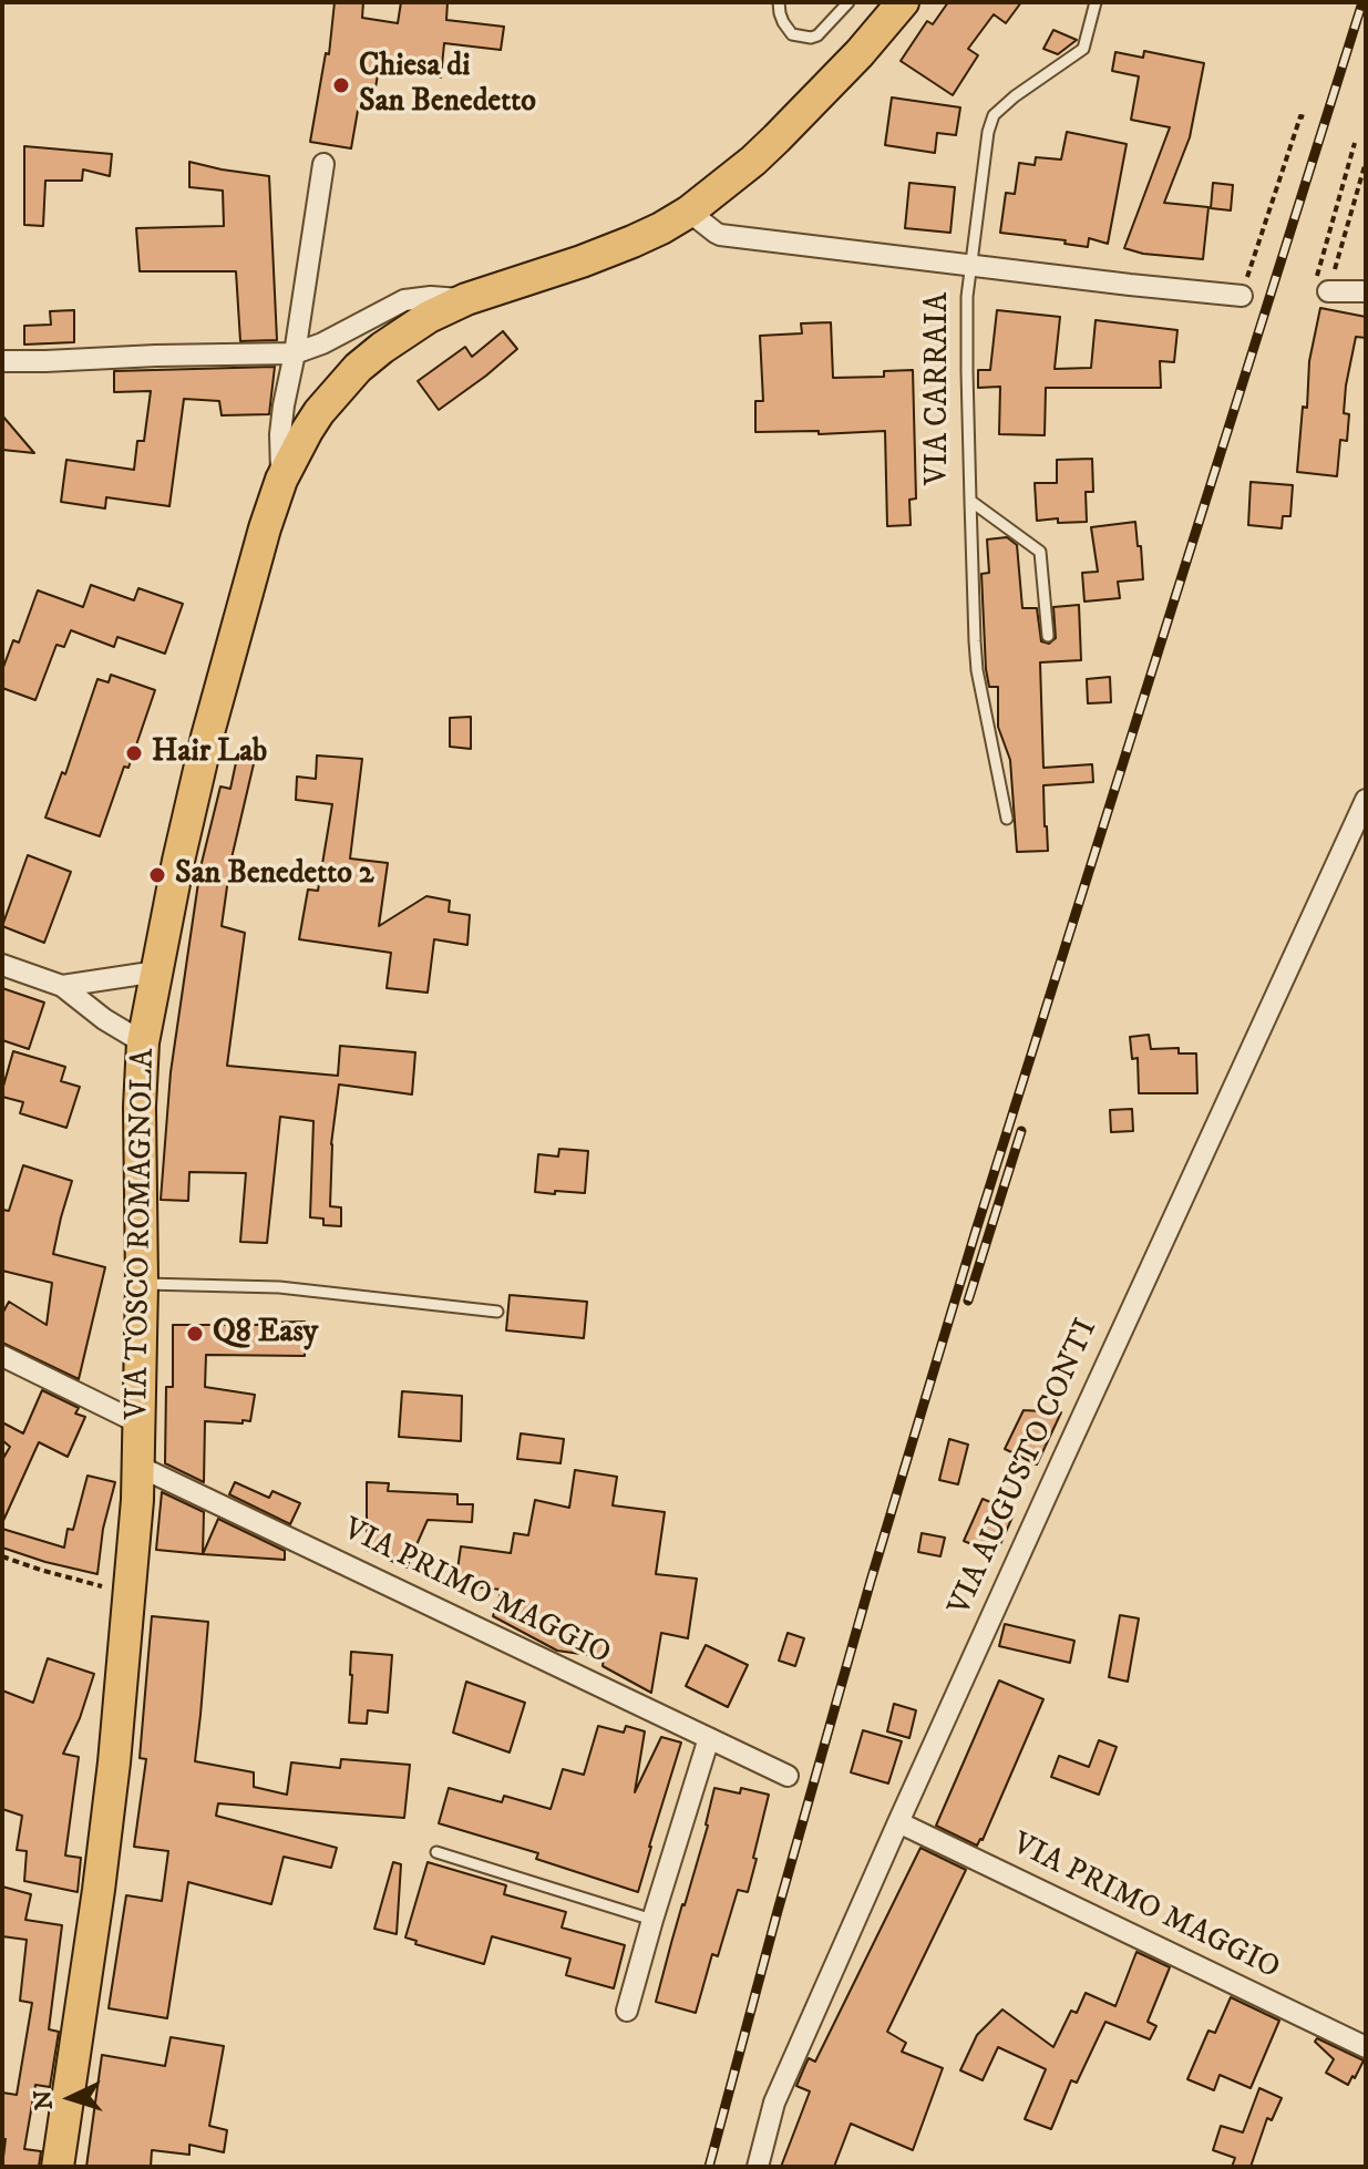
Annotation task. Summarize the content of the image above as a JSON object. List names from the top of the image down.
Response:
{
  "streets": {
    "main road": ["VIA TOSCO ROMAGNOLA"],
    "street": ["VIA CARRAIA", "VIA AUGUSTO CONTI", "VIA PRIMO MAGGIO"]
  },
  "crossings": [
    ["VIA CARRAIA", "VIA TOSCO ROMAGNOLA"],
    ["VIA TOSCO ROMAGNOLA", "VIA PRIMO MAGGIO"],
    ["VIA AUGUSTO CONTI", "VIA PRIMO MAGGIO"]
  ],
  "places": [
    "Chiesa di San Benedetto",
    "Hair Lab",
    "San Benedetto 2",
    "Q8 Easy"
  ],
  "north": "left"
}
